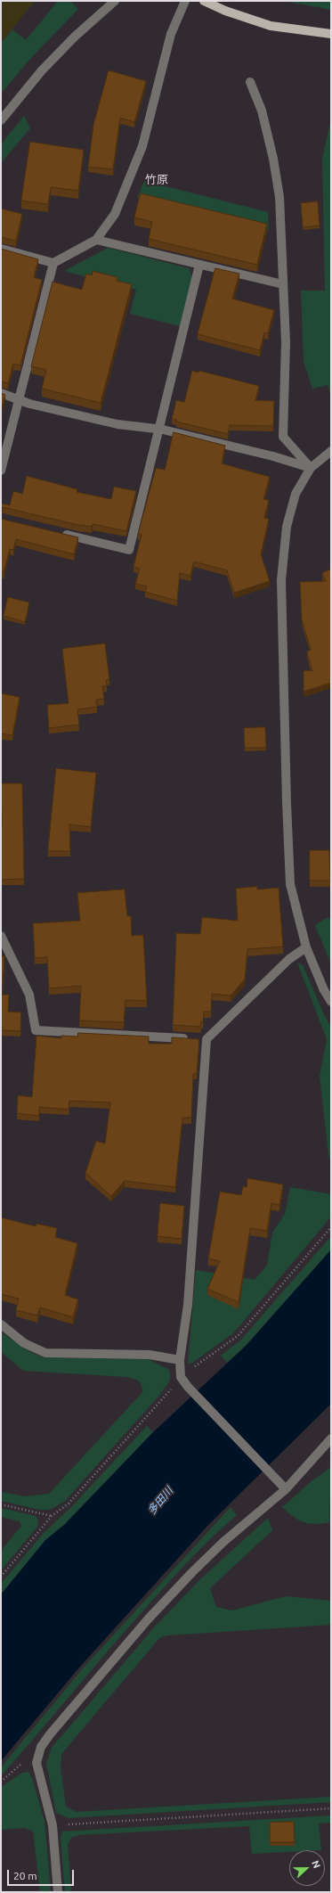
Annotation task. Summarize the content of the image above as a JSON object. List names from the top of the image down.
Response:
{
  "districts": ["竹原"],
  "water": ["多田川"],
  "scale_bar": "20 m",
  "north": "right"
}
